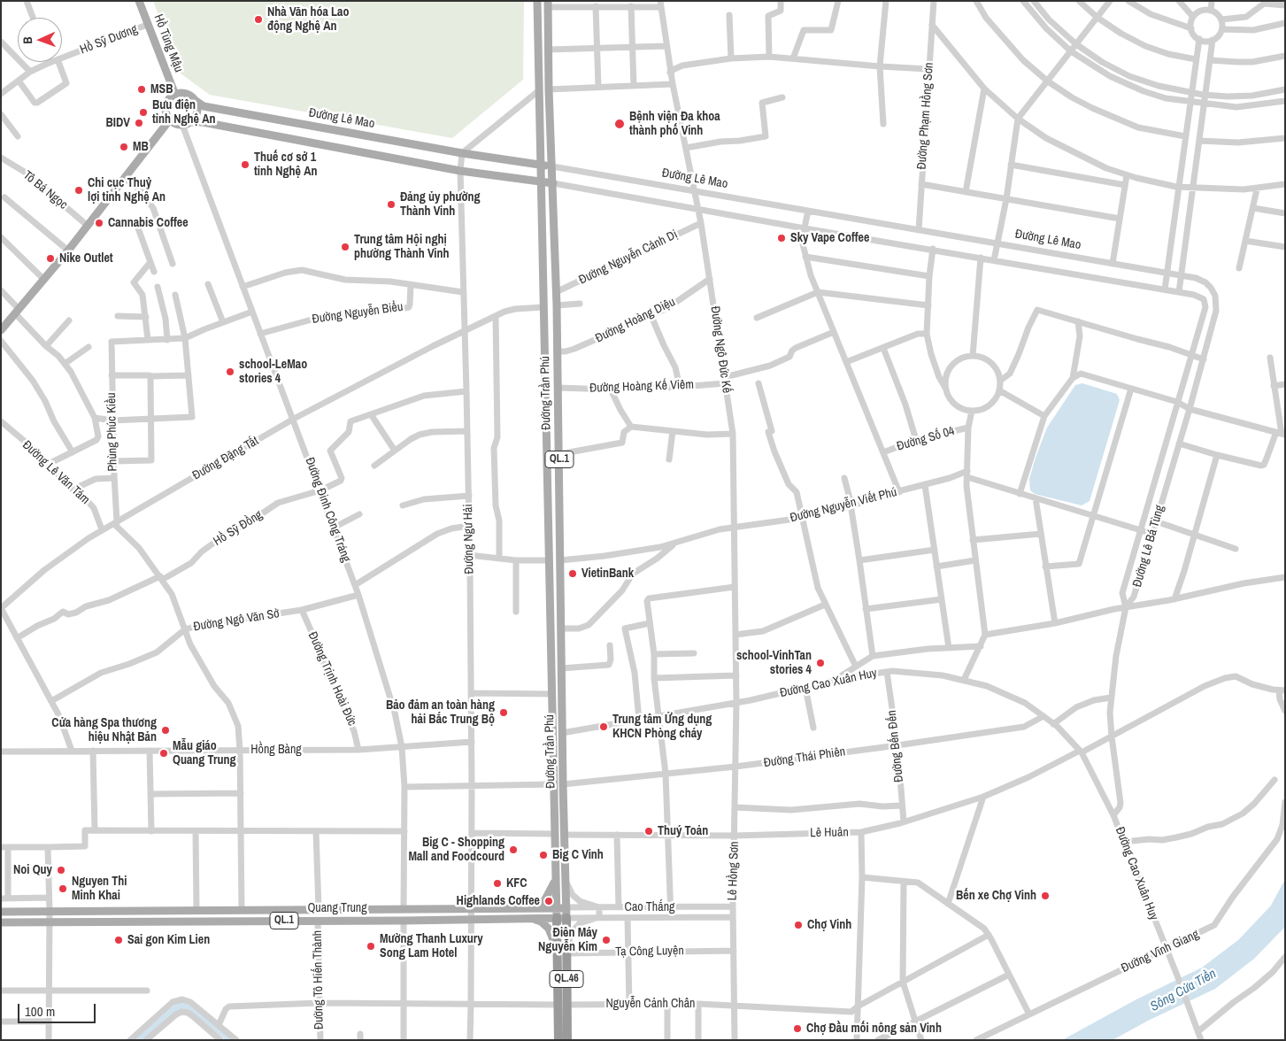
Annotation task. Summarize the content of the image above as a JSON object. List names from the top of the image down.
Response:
{
  "streets": {
    "highway": ["QL.46"],
    "main road": [
      "Hồ Tùng Mậu",
      "Đường Lê Mao",
      "Đường Trần Phú",
      "QL.1",
      "Quang Trung"
    ],
    "street": [
      "Hồ Sỹ Dương",
      "Đường Phạm Hồng Sơn",
      "Tô Bá Ngọc",
      "Đường Nguyễn Cảnh Dị",
      "Đường Nguyễn Biểu",
      "Đường Hoàng Diệu",
      "Đường Ngô Đức Kế",
      "Đường Hoàng Kế Viêm",
      "Phùng Phúc Kiều",
      "Đường Số 04",
      "Đường Đặng Tất",
      "Đường Lê Văn Tám",
      "Đường Nguyễn Viết Phú",
      "Đường Đinh Công Tráng",
      "Hồ Sỹ Đồng",
      "Đường Ngư Hải",
      "Đường Lê Bá Tùng",
      "Đường Ngô Văn Sở",
      "Đường Trịnh Hoài Đức",
      "Đường Cao Xuân Huy",
      "Đường Bến Đến",
      "Hồng Bàng",
      "Đường Thái Phiên",
      "Lê Huân",
      "Lê Hồng Sơn",
      "Cao Thắng",
      "Tạ Công Luyện",
      "Đường Vĩnh Giang",
      "Đường Tô Hiến Thành",
      "Nguyễn Cảnh Chân"
    ]
  },
  "crossings": [
    ["Hồ Sỹ Dương", "Hồ Tùng Mậu"],
    ["Hồ Tùng Mậu", "Đường Lê Mao"],
    ["Hồ Tùng Mậu", "Đường Đinh Công Tráng"],
    ["Đường Phạm Hồng Sơn", "Đường Lê Mao"],
    ["Đường Lê Mao", "Đường Ngô Đức Kế"],
    ["Đường Lê Mao", "Đường Trần Phú"],
    ["Đường Lê Mao", "Đường Đinh Công Tráng"],
    ["Đường Lê Mao", "Đường Ngư Hải"],
    ["Đường Lê Mao", "Đường Lê Bá Tùng"],
    ["Đường Nguyễn Cảnh Dị", "Đường Ngô Đức Kế"],
    ["Đường Nguyễn Cảnh Dị", "Đường Trần Phú"],
    ["Đường Nguyễn Biểu", "Đường Đinh Công Tráng"],
    ["Đường Nguyễn Biểu", "Đường Ngư Hải"],
    ["Đường Hoàng Diệu", "Đường Ngô Đức Kế"],
    ["Đường Hoàng Diệu", "Đường Trần Phú"],
    ["Đường Ngô Đức Kế", "Đường Hoàng Kế Viêm"],
    ["Đường Ngô Đức Kế", "Đường Nguyễn Viết Phú"],
    ["Đường Ngô Đức Kế", "Đường Cao Xuân Huy"],
    ["Đường Ngô Đức Kế", "Lê Hồng Sơn"],
    ["Đường Hoàng Kế Viêm", "Đường Trần Phú"],
    ["Đường Trần Phú", "Đường Đặng Tất"],
    ["Đường Trần Phú", "Đường Nguyễn Viết Phú"],
    ["Đường Trần Phú", "Đường Cao Xuân Huy"],
    ["Đường Trần Phú", "Đường Thái Phiên"],
    ["Đường Trần Phú", "Lê Huân"],
    ["Đường Trần Phú", "Cao Thắng"],
    ["Đường Trần Phú", "Quang Trung"],
    ["Đường Trần Phú", "QL.46"],
    ["Phùng Phúc Kiều", "Đường Đặng Tất"],
    ["Đường Đặng Tất", "Đường Lê Văn Tám"],
    ["Đường Đặng Tất", "Đường Đinh Công Tráng"],
    ["Đường Đặng Tất", "Đường Ngư Hải"],
    ["Đường Đinh Công Tráng", "Hồ Sỹ Đồng"],
    ["Đường Đinh Công Tráng", "Đường Ngô Văn Sở"],
    ["Đường Đinh Công Tráng", "Hồng Bàng"],
    ["Đường Đinh Công Tráng", "Đường Thái Phiên"],
    ["Đường Đinh Công Tráng", "Quang Trung"],
    ["Đường Ngư Hải", "Hồng Bàng"],
    ["Đường Ngư Hải", "Đường Thái Phiên"],
    ["Đường Ngư Hải", "Quang Trung"],
    ["Đường Ngư Hải", "Nguyễn Cảnh Chân"],
    ["Đường Ngô Văn Sở", "Đường Trịnh Hoài Đức"],
    ["Đường Trịnh Hoài Đức", "Hồng Bàng"],
    ["Đường Cao Xuân Huy", "Đường Bến Đến"],
    ["Đường Cao Xuân Huy", "Đường Thái Phiên"],
    ["Đường Cao Xuân Huy", "Lê Huân"],
    ["Đường Cao Xuân Huy", "Lê Hồng Sơn"],
    ["Đường Cao Xuân Huy", "Đường Vĩnh Giang"],
    ["Đường Bến Đến", "Đường Thái Phiên"],
    ["Đường Bến Đến", "Lê Huân"],
    ["Đường Thái Phiên", "Lê Hồng Sơn"],
    ["Lê Huân", "Lê Hồng Sơn"],
    ["Lê Hồng Sơn", "Cao Thắng"],
    ["Lê Hồng Sơn", "Tạ Công Luyện"],
    ["Lê Hồng Sơn", "Nguyễn Cảnh Chân"],
    ["Cao Thắng", "Quang Trung"],
    ["Quang Trung", "QL.46"],
    ["Quang Trung", "Đường Tô Hiến Thành"],
    ["Tạ Công Luyện", "QL.46"],
    ["QL.46", "Nguyễn Cảnh Chân"],
    ["Đường Tô Hiến Thành", "Nguyễn Cảnh Chân"]
  ],
  "water": ["Sông Cửa Tiền"],
  "places": [
    "Nhà Văn hóa Lao động Nghệ An",
    "MSB",
    "Bưu điện tỉnh Nghệ An",
    "BIDV",
    "Bệnh viện Đa khoa thành phố Vinh",
    "MB",
    "Thuế cơ sở 1 tỉnh Nghệ An",
    "Chi cục Thuỷ lợi tỉnh Nghệ An",
    "Đảng ủy phường Thành Vinh",
    "Cannabis Coffee",
    "Sky Vape Coffee",
    "Trung tâm Hội nghị phường Thành Vinh",
    "Nike Outlet",
    "school-LeMao stories 4",
    "VietinBank",
    "school-VinhTan stories 4",
    "Bảo đảm an toàn hàng hải Bắc Trung Bộ",
    "Trung tâm Ứng dụng KHCN Phòng cháy",
    "Cửa hàng Spa thương hiệu Nhật Bản",
    "Mẫu giáo Quang Trung",
    "Thuý Toản",
    "Big C - Shopping Mall and Foodcourd",
    "Big C Vinh",
    "Noi Quy",
    "KFC",
    "Nguyen Thi Minh Khai",
    "Bến xe Chợ Vinh",
    "Highlands Coffee",
    "Chợ Vinh",
    "Sai gon Kim Lien",
    "Điện Máy Nguyễn Kim",
    "Mường Thanh Luxury Song Lam Hotel",
    "Chợ Đầu mối nông sản Vinh"
  ],
  "scale_bar": "100 m",
  "north": "left"
}
